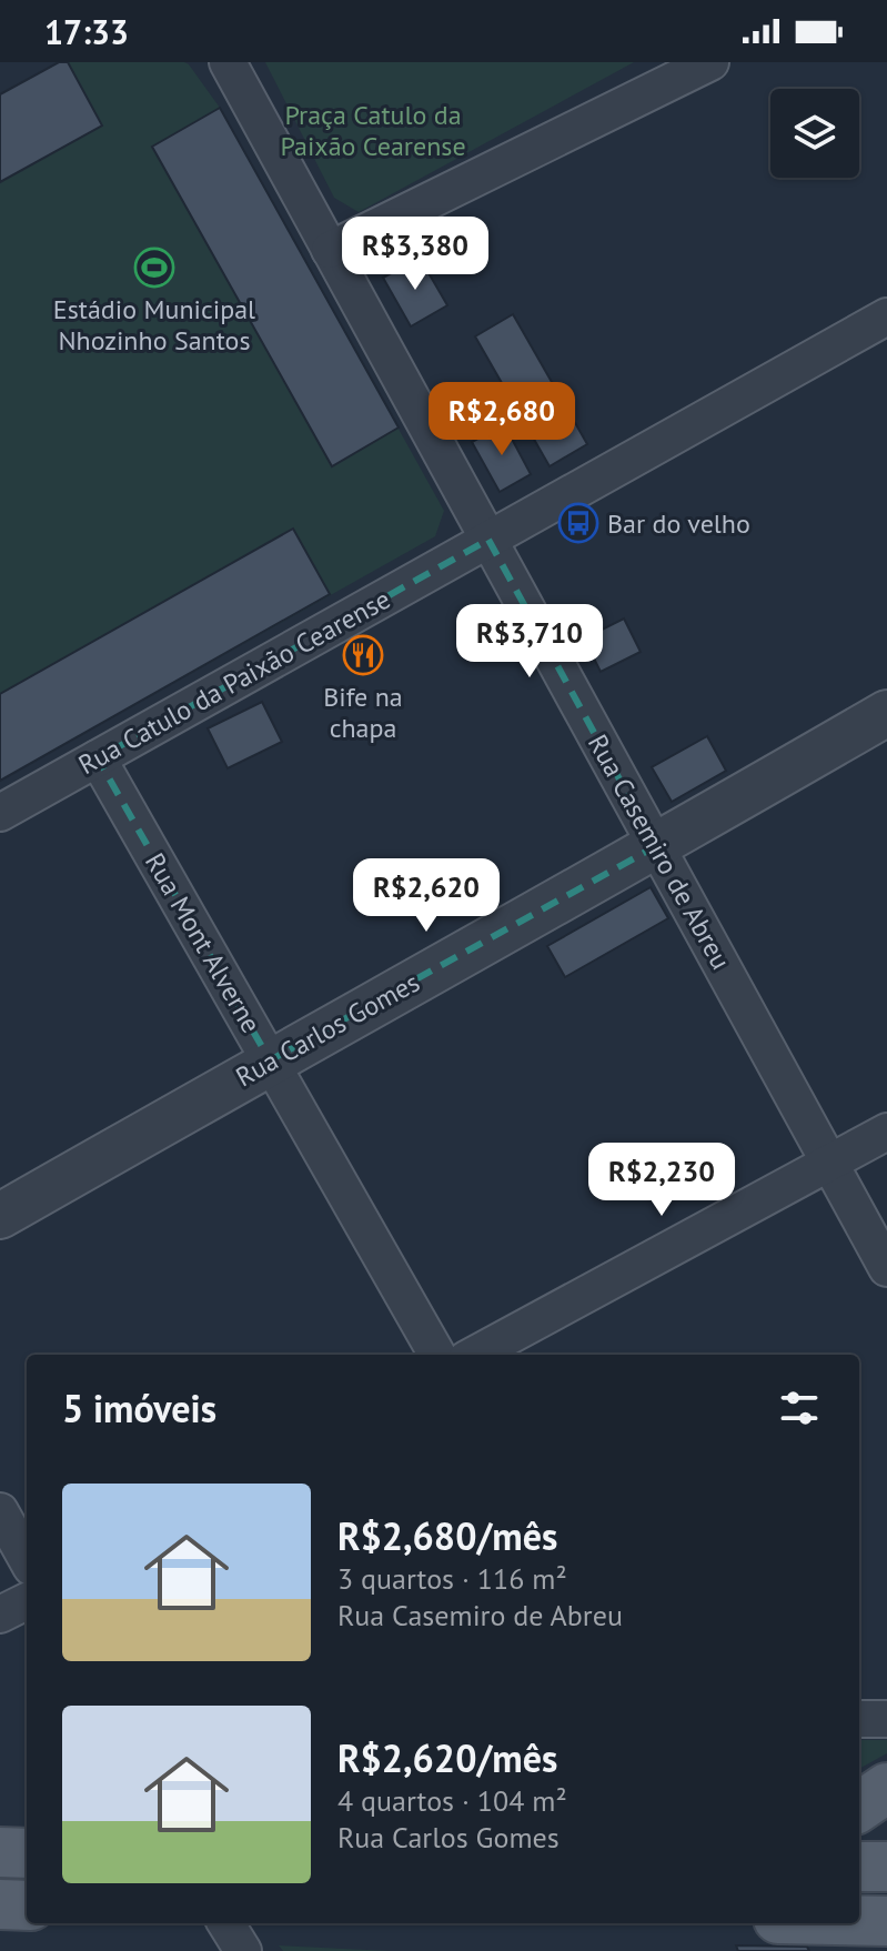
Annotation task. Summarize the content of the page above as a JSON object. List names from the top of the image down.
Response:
{
  "streets": {
    "street": [
      "Rua Catulo da Paixão Cearense",
      "Rua Casemiro de Abreu",
      "Rua Mont Alverne",
      "Rua Carlos Gomes"
    ]
  },
  "crossings": [
    ["Rua Catulo da Paixão Cearense", "Rua Casemiro de Abreu"],
    ["Rua Catulo da Paixão Cearense", "Rua Mont Alverne"],
    ["Rua Casemiro de Abreu", "Rua Carlos Gomes"],
    ["Rua Mont Alverne", "Rua Carlos Gomes"]
  ],
  "parks": ["Praça Catulo da Paixão Cearense"],
  "places": {
    "sports": ["Estádio Municipal Nhozinho Santos"],
    "bus stop": ["Bar do velho"],
    "restaurant": ["Bife na chapa"]
  },
  "page": {
    "status": "17:33",
    "price": [
      "R$3,380",
      "R$2,680",
      "R$3,710",
      "R$2,620",
      "R$2,230"
    ],
    "heading": "5 imóveis",
    "list": [
      {
        "name": "R$2,680/mês",
        "note": "3 quartos · 116 m² · Rua Casemiro de Abreu"
      },
      {
        "name": "R$2,620/mês",
        "note": "4 quartos · 104 m² · Rua Carlos Gomes"
      }
    ]
  }
}
